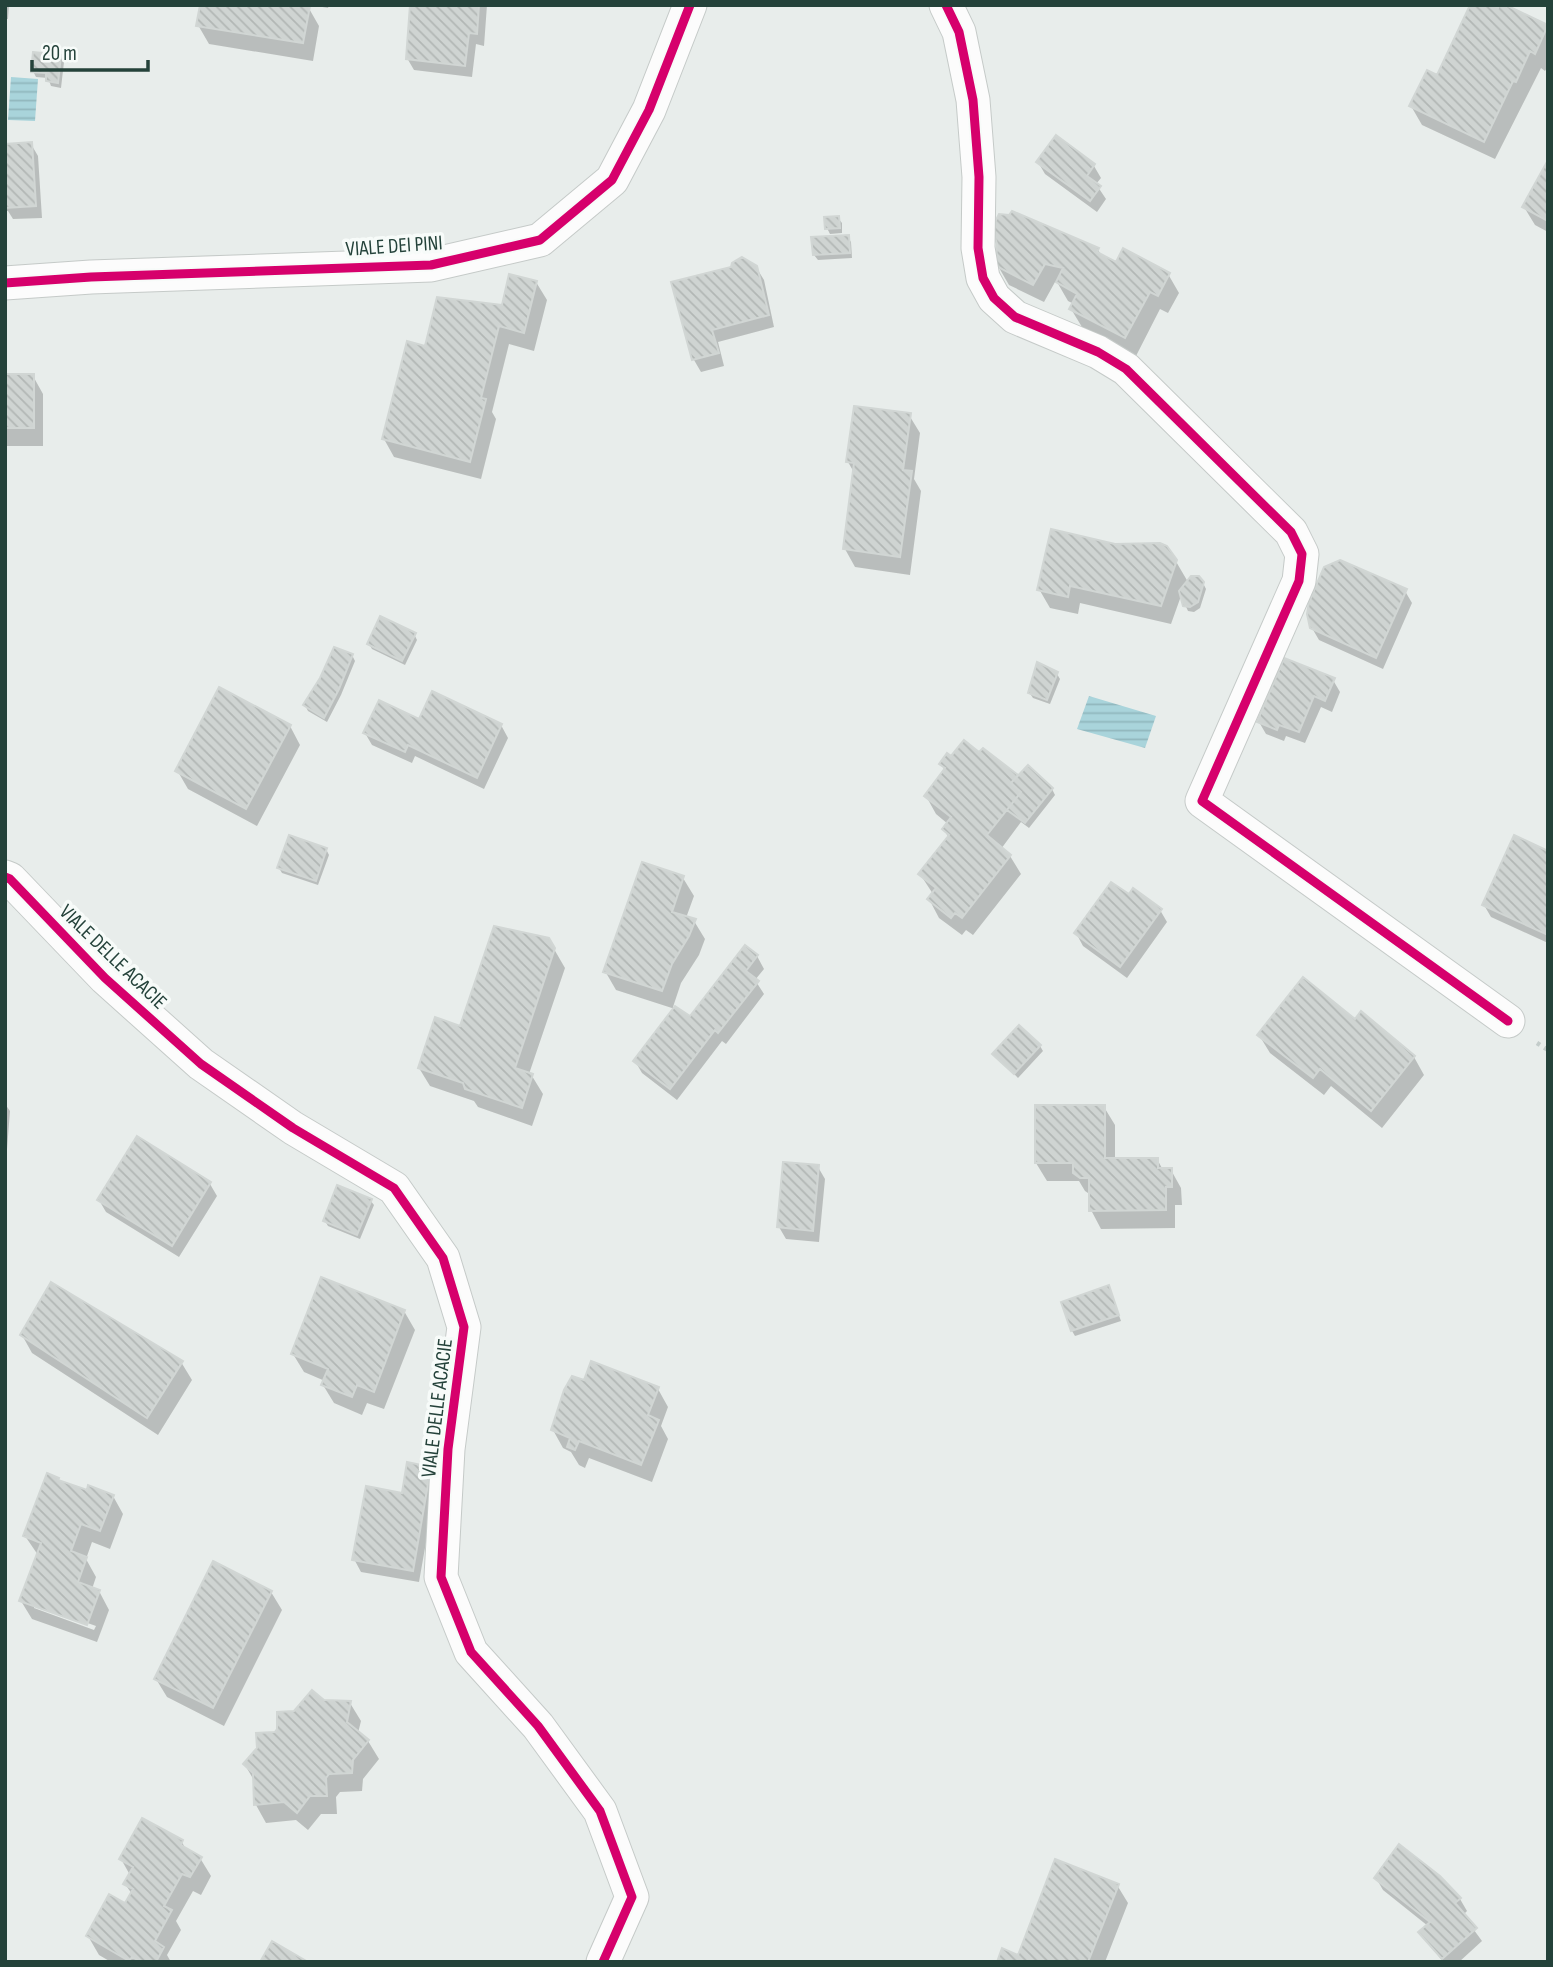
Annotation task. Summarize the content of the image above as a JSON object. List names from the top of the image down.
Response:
{
  "streets": {
    "street": ["VIALE DEI PINI", "VIALE DELLE ACACIE"]
  },
  "scale_bar": "20 m"
}
